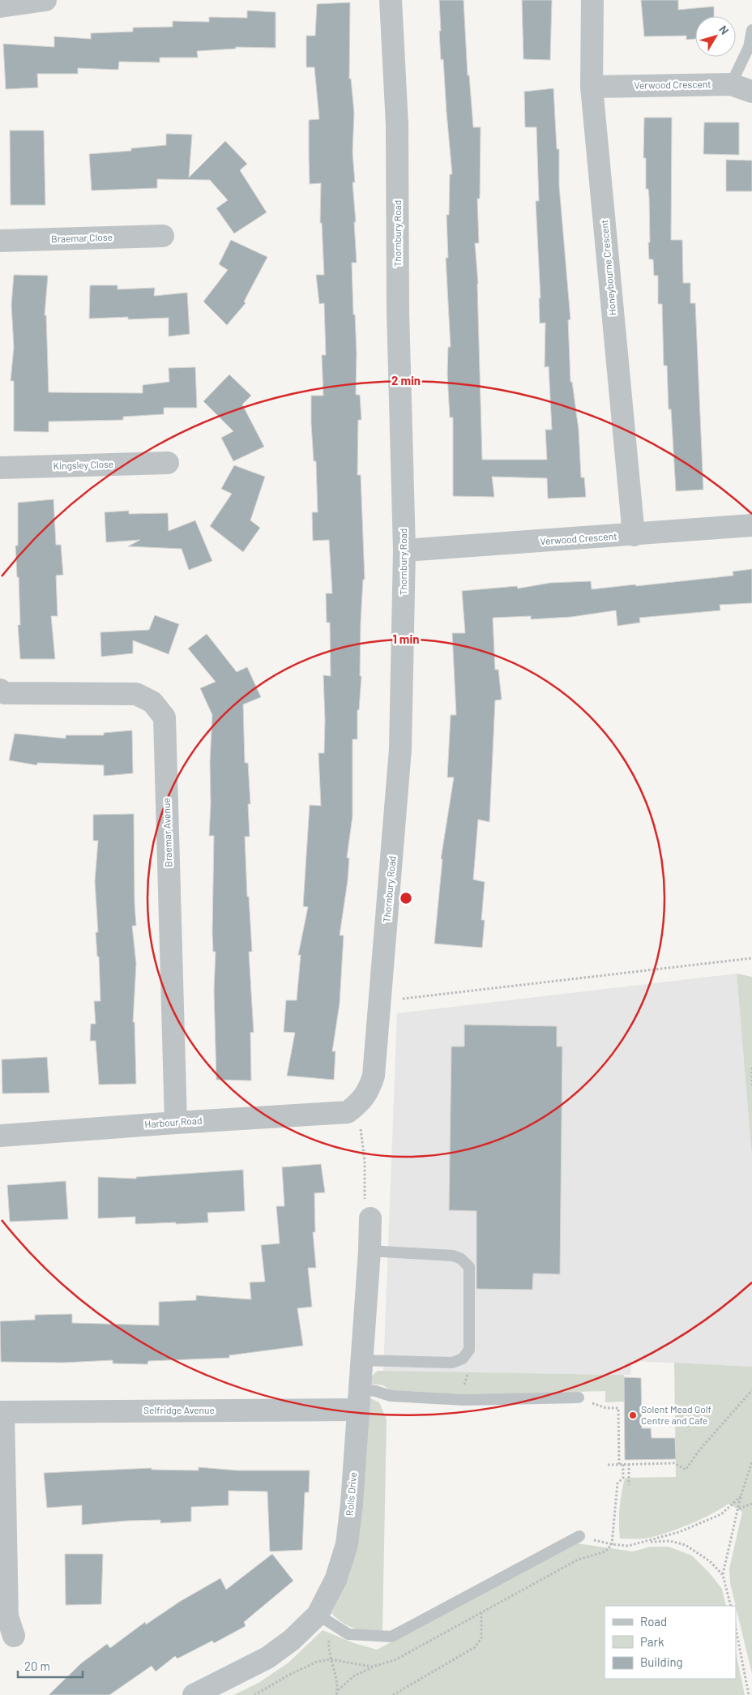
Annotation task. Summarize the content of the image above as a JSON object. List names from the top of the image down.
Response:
{
  "streets": {
    "street": [
      "Verwood Crescent",
      "Thornbury Road",
      "Braemar Close",
      "Honeybourne Crescent",
      "Kingsley Close",
      "Braemar Avenue",
      "Harbour Road",
      "Selfridge Avenue",
      "Rolls Drive"
    ]
  },
  "crossings": [
    ["Verwood Crescent", "Thornbury Road"],
    ["Verwood Crescent", "Honeybourne Crescent"],
    ["Thornbury Road", "Harbour Road"],
    ["Braemar Avenue", "Harbour Road"],
    ["Selfridge Avenue", "Rolls Drive"]
  ],
  "places": ["Solent Mead Golf Centre and Cafe"],
  "legend": ["Road", "Park", "Building"],
  "scale_bar": "20 m",
  "north": "top right",
  "rings": ["2 min", "1 min"]
}
